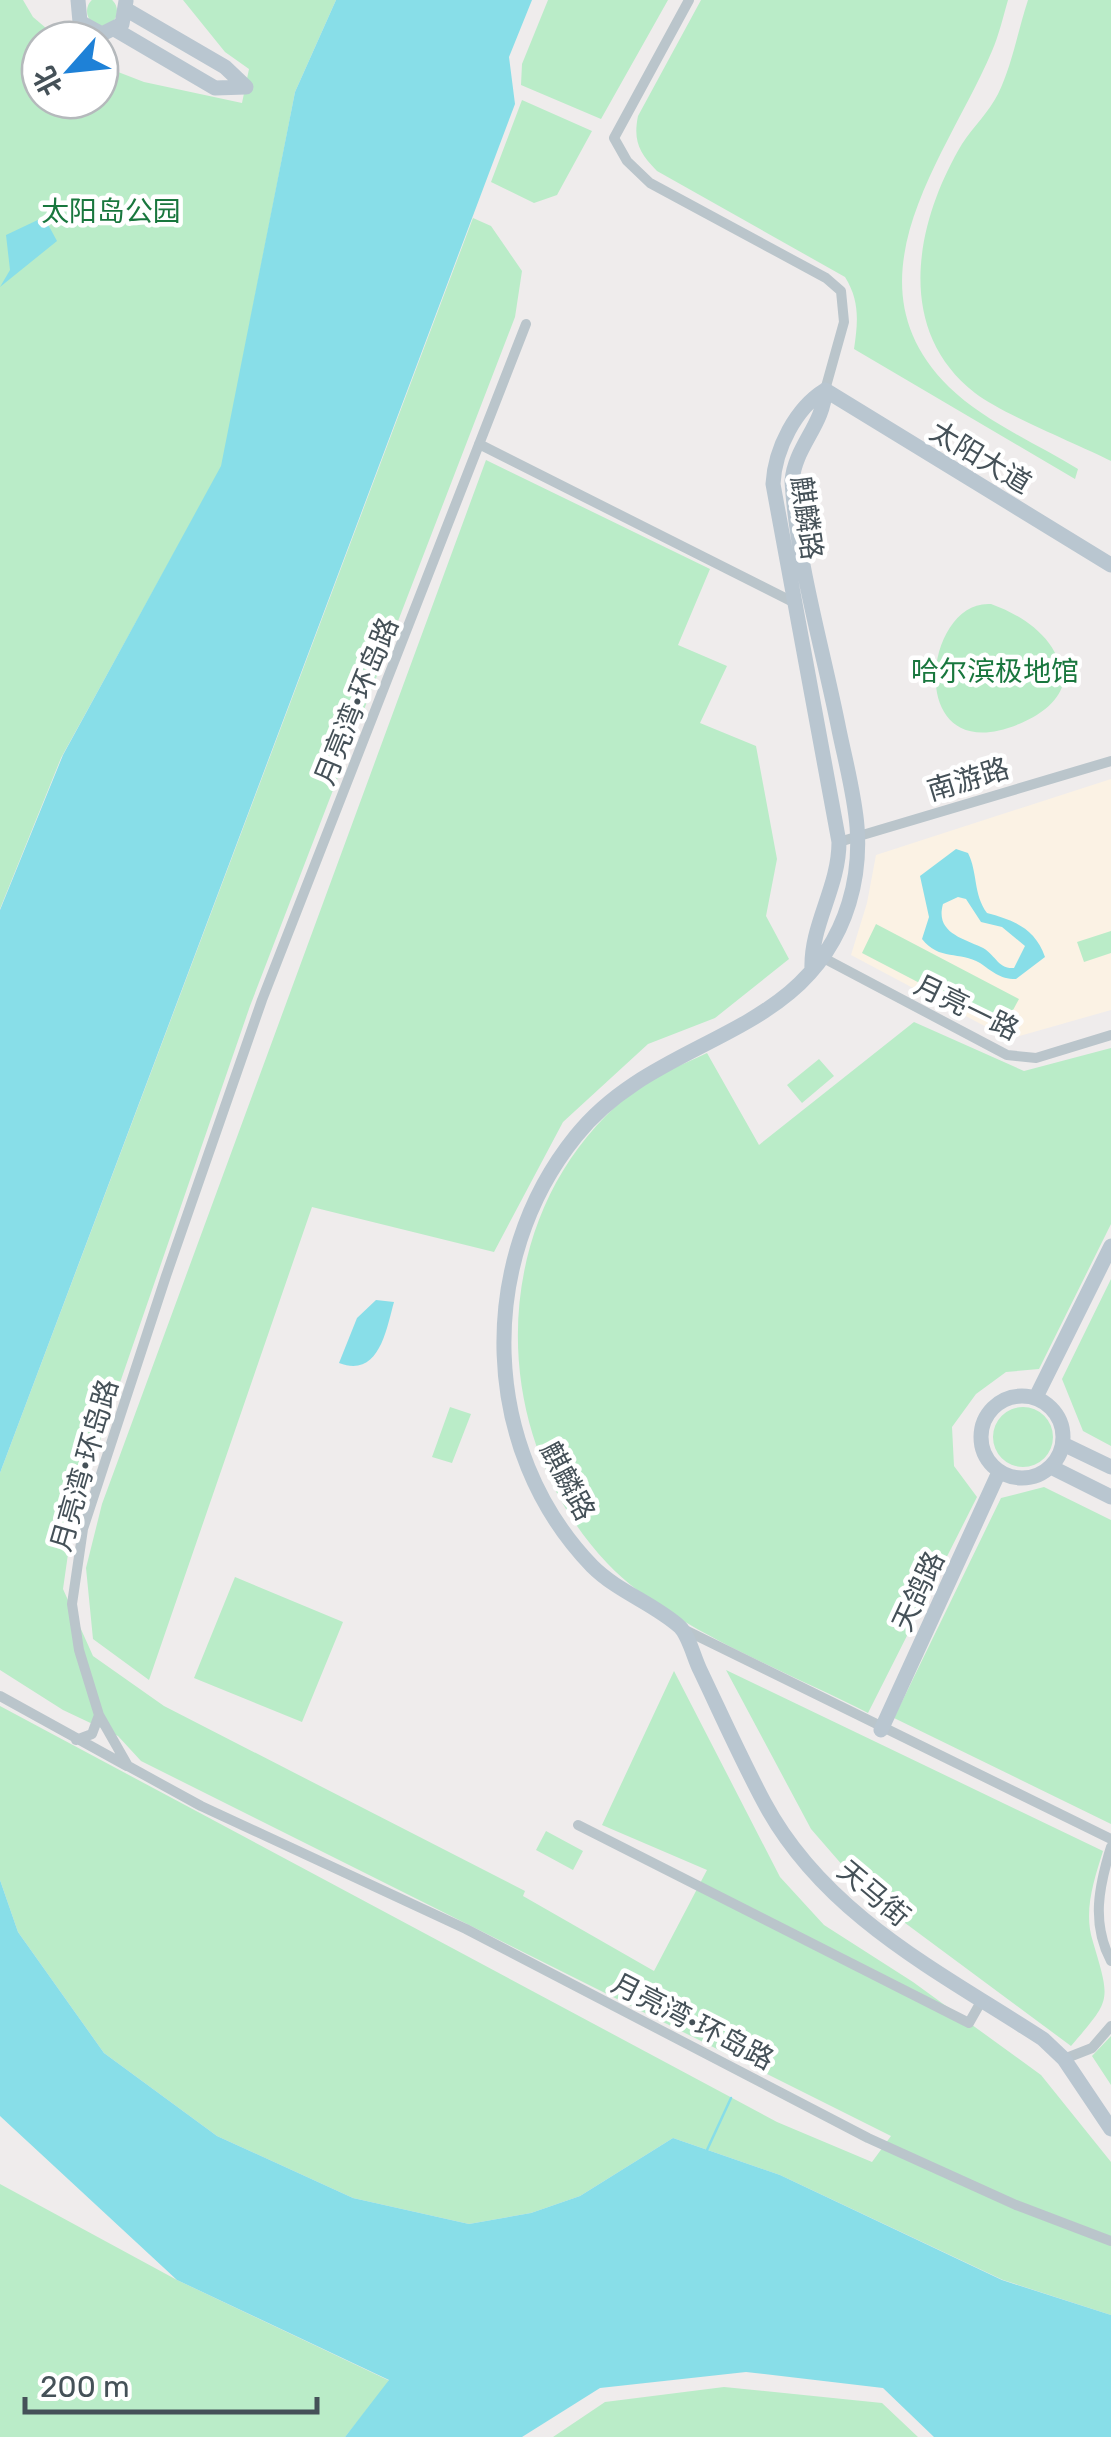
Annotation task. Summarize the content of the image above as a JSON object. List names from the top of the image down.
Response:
{
  "streets": {
    "street": [
      "太阳大道",
      "麒麟路",
      "月亮湾·环岛路",
      "南游路",
      "月亮一路",
      "天鸽路",
      "天马街"
    ]
  },
  "crossings": [
    ["太阳大道", "麒麟路"],
    ["麒麟路", "南游路"],
    ["麒麟路", "月亮一路"],
    ["麒麟路", "天鸽路"],
    ["麒麟路", "天马街"]
  ],
  "parks": ["太阳岛公园", "哈尔滨极地馆"],
  "scale_bar": "200 m",
  "north": "bottom left"
}
